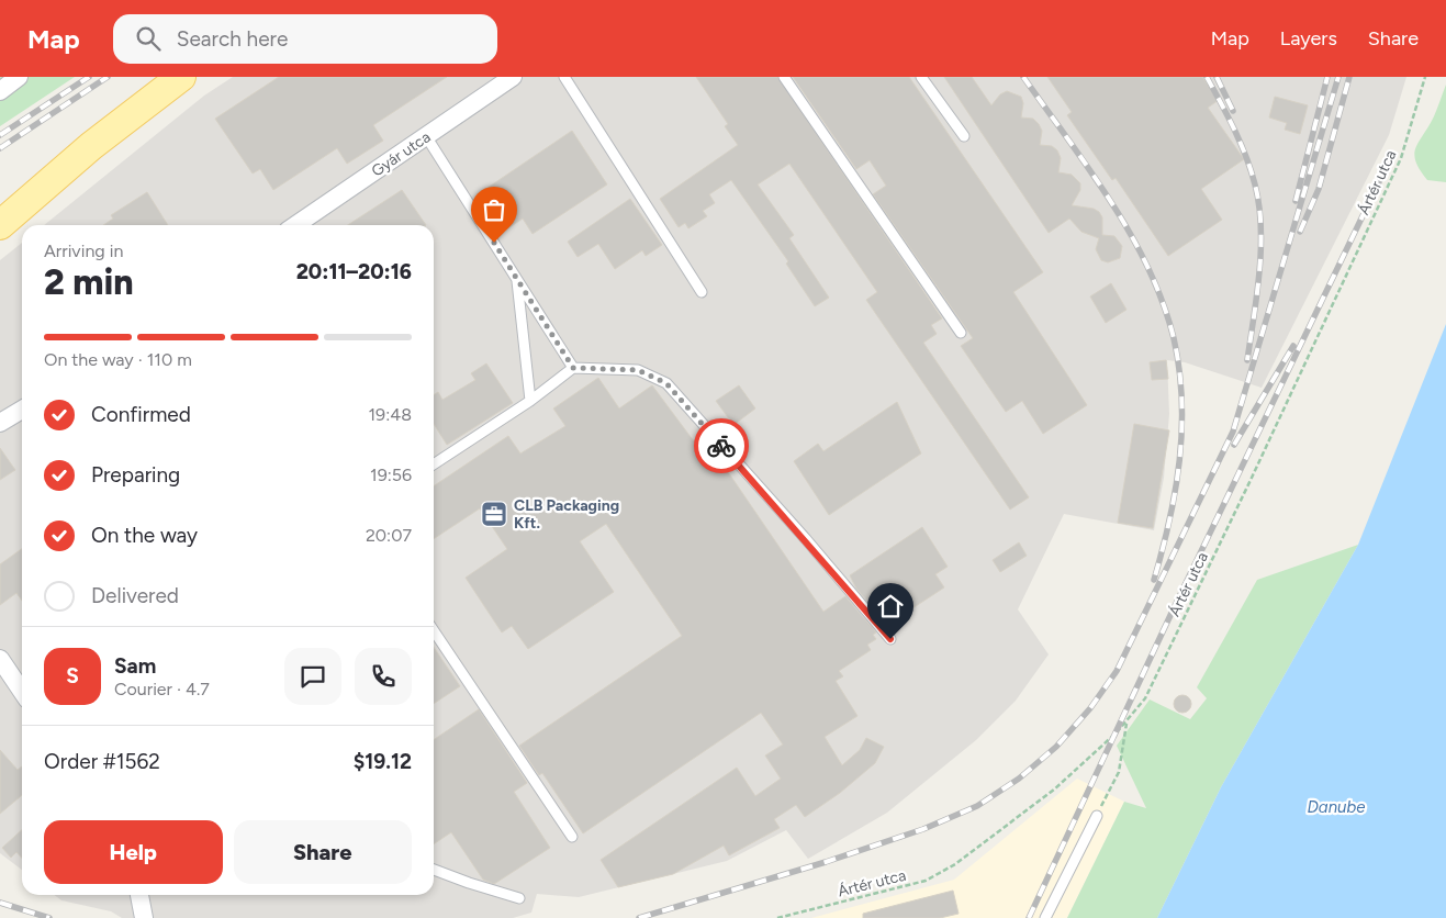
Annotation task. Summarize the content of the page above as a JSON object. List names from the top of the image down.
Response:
{
  "streets": {
    "street": ["Gyár utca"],
    "path": ["Ártér utca"]
  },
  "water": ["Danube"],
  "places": {
    "office": ["CLB Packaging Kft."]
  },
  "page": {
    "header": "Map",
    "search": "Search here",
    "nav": ["Map", "Layers", "Share"],
    "heading": ["2 min", "Arriving in", "20:11–20:16"],
    "panel": [
      "Sam",
      "Courier · 4.7",
      "Order #1562",
      "$19.12"
    ],
    "bar": "On the way · 110 m",
    "list": [
      ["Confirmed", "19:48"],
      ["Preparing", "19:56"],
      ["On the way", "20:07"],
      "Delivered"
    ],
    "round": "S",
    "buttons": ["Help", "Share"]
  }
}
